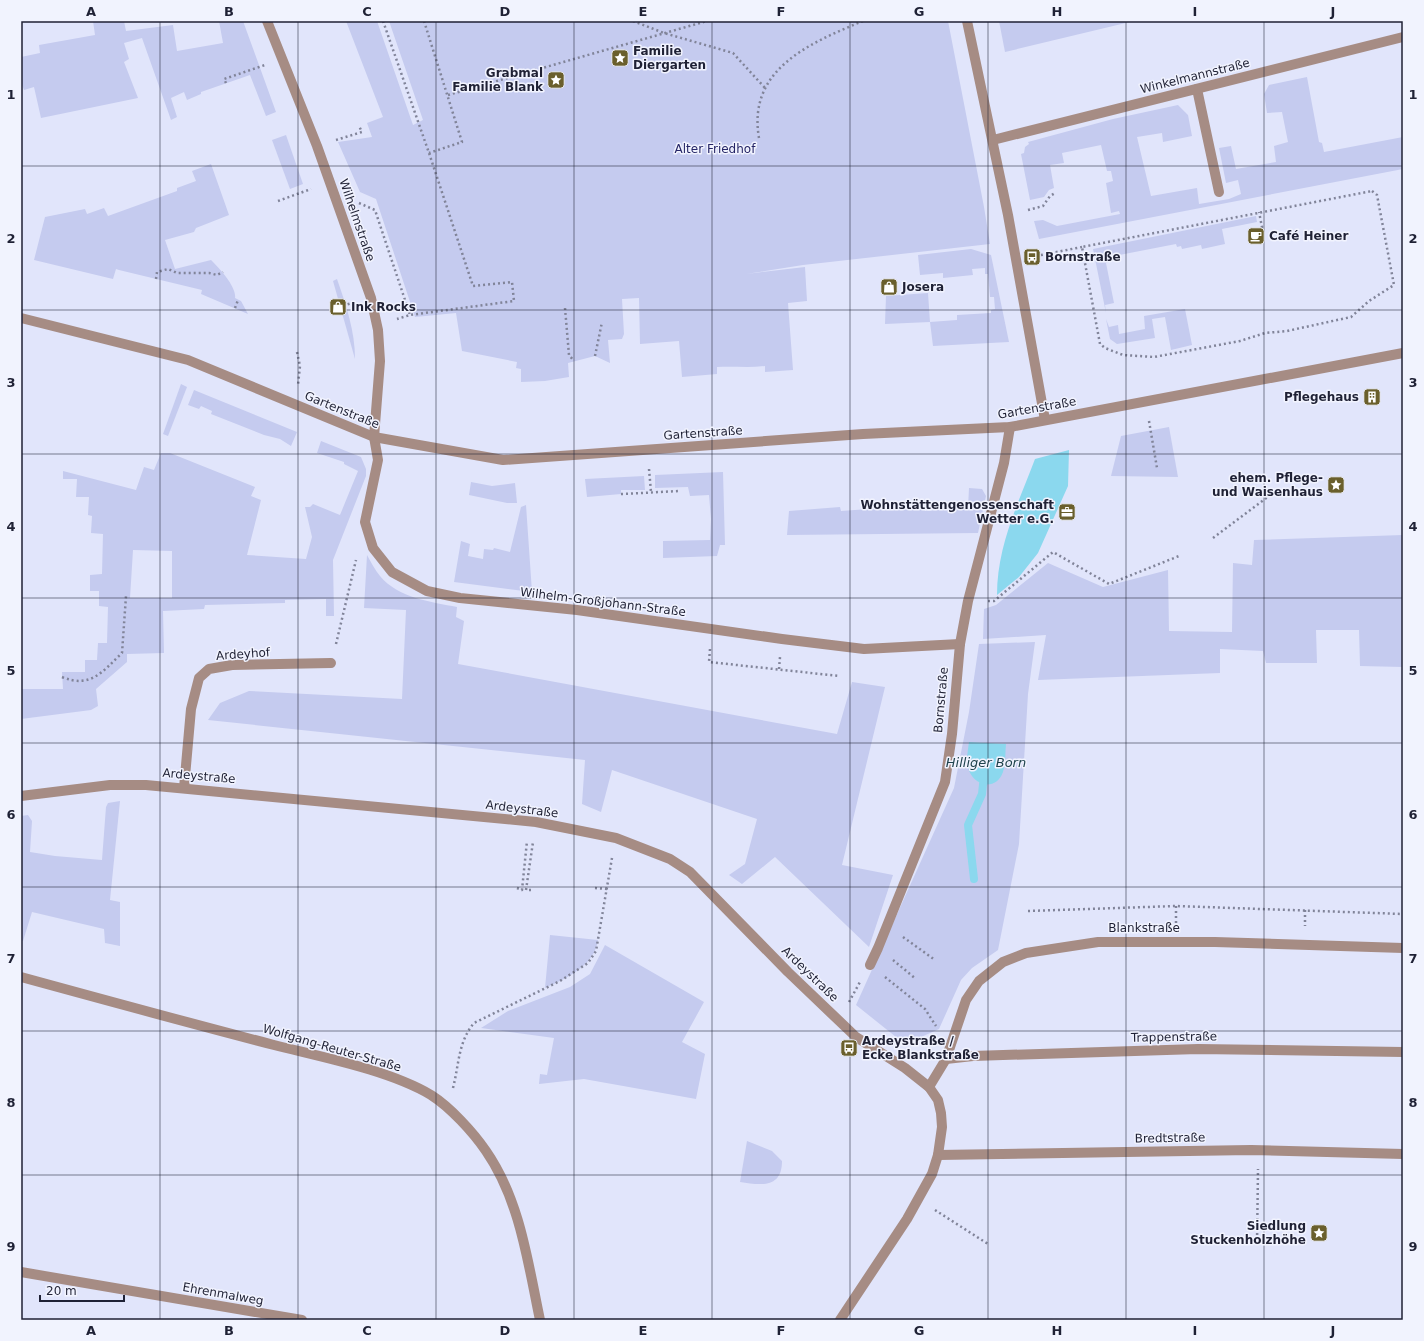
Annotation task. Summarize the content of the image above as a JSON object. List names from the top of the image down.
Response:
{
  "streets": {
    "street": [
      "Winkelmannstraße",
      "Wilhelmstraße",
      "Gartenstraße",
      "Wilhelm-Großjohann-Straße",
      "Ardeyhof",
      "Bornstraße",
      "Ardeystraße",
      "Blankstraße",
      "Trappenstraße",
      "Wolfgang-Reuter-Straße",
      "Bredtstraße",
      "Ehrenmalweg"
    ]
  },
  "crossings": [
    ["Wilhelmstraße", "Gartenstraße"],
    ["Wilhelmstraße", "Wilhelm-Großjohann-Straße"],
    ["Gartenstraße", "Wilhelm-Großjohann-Straße"],
    ["Gartenstraße", "Bornstraße"],
    ["Wilhelm-Großjohann-Straße", "Bornstraße"],
    ["Ardeyhof", "Ardeystraße"],
    ["Ardeystraße", "Bredtstraße"],
    ["Blankstraße", "Trappenstraße"]
  ],
  "water": ["Hilliger Born"],
  "parks": ["Alter Friedhof"],
  "places": {
    "place": [
      "Familie Diergarten",
      "Grabmal Familie Blank",
      "ehem. Pflege- und Waisenhaus",
      "Siedlung Stuckenholzhöhe"
    ],
    "cafe": ["Café Heiner"],
    "bus stop": ["Bornstraße", "Ardeystraße / Ecke Blankstraße"],
    "shop": ["Josera", "Ink Rocks"],
    "building": ["Pflegehaus"],
    "office": ["Wohnstättengenossenschaft Wetter e.G."]
  },
  "scale_bar": "20 m",
  "grid": {
    "columns": [
      "A",
      "B",
      "C",
      "D",
      "E",
      "F",
      "G",
      "H",
      "I",
      "J"
    ],
    "rows": [
      "1",
      "2",
      "3",
      "4",
      "5",
      "6",
      "7",
      "8",
      "9"
    ]
  }
}
